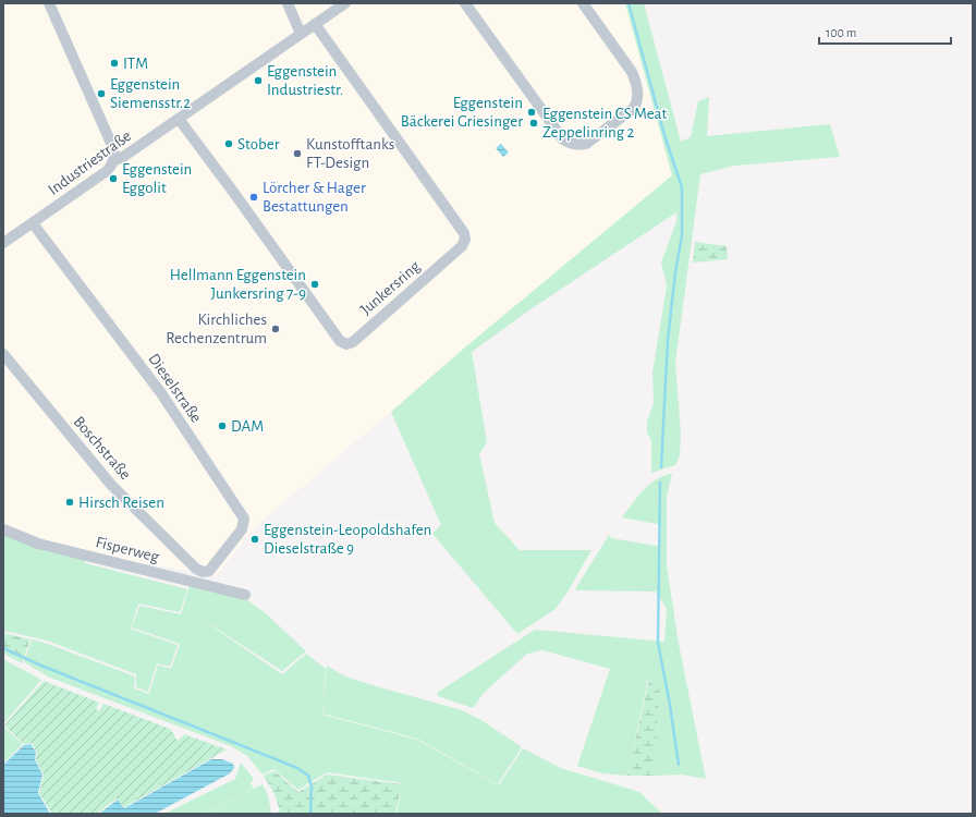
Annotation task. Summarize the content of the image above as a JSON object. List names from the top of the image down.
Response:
{
  "streets": {
    "street": [
      "Industriestraße",
      "Junkersring",
      "Dieselstraße",
      "Boschstraße",
      "Fisperweg"
    ]
  },
  "crossings": [
    ["Industriestraße", "Junkersring"],
    ["Industriestraße", "Dieselstraße"],
    ["Dieselstraße", "Boschstraße"]
  ],
  "places": [
    "ITM",
    "Eggenstein Industriestr.",
    "Eggenstein Siemensstr.2",
    "Eggenstein Bäckerei Griesinger",
    "Eggenstein CS Meat Zeppelinring 2",
    "Stober",
    "Kunstofftanks FT-Design",
    "Eggenstein Eggolit",
    "Lörcher & Hager Bestattungen",
    "Hellmann Eggenstein Junkersring 7-9",
    "Kirchliches Rechenzentrum",
    "DAM",
    "Hirsch Reisen",
    "Eggenstein-Leopoldshafen Dieselstraße 9"
  ],
  "scale_bar": "100 m"
}
